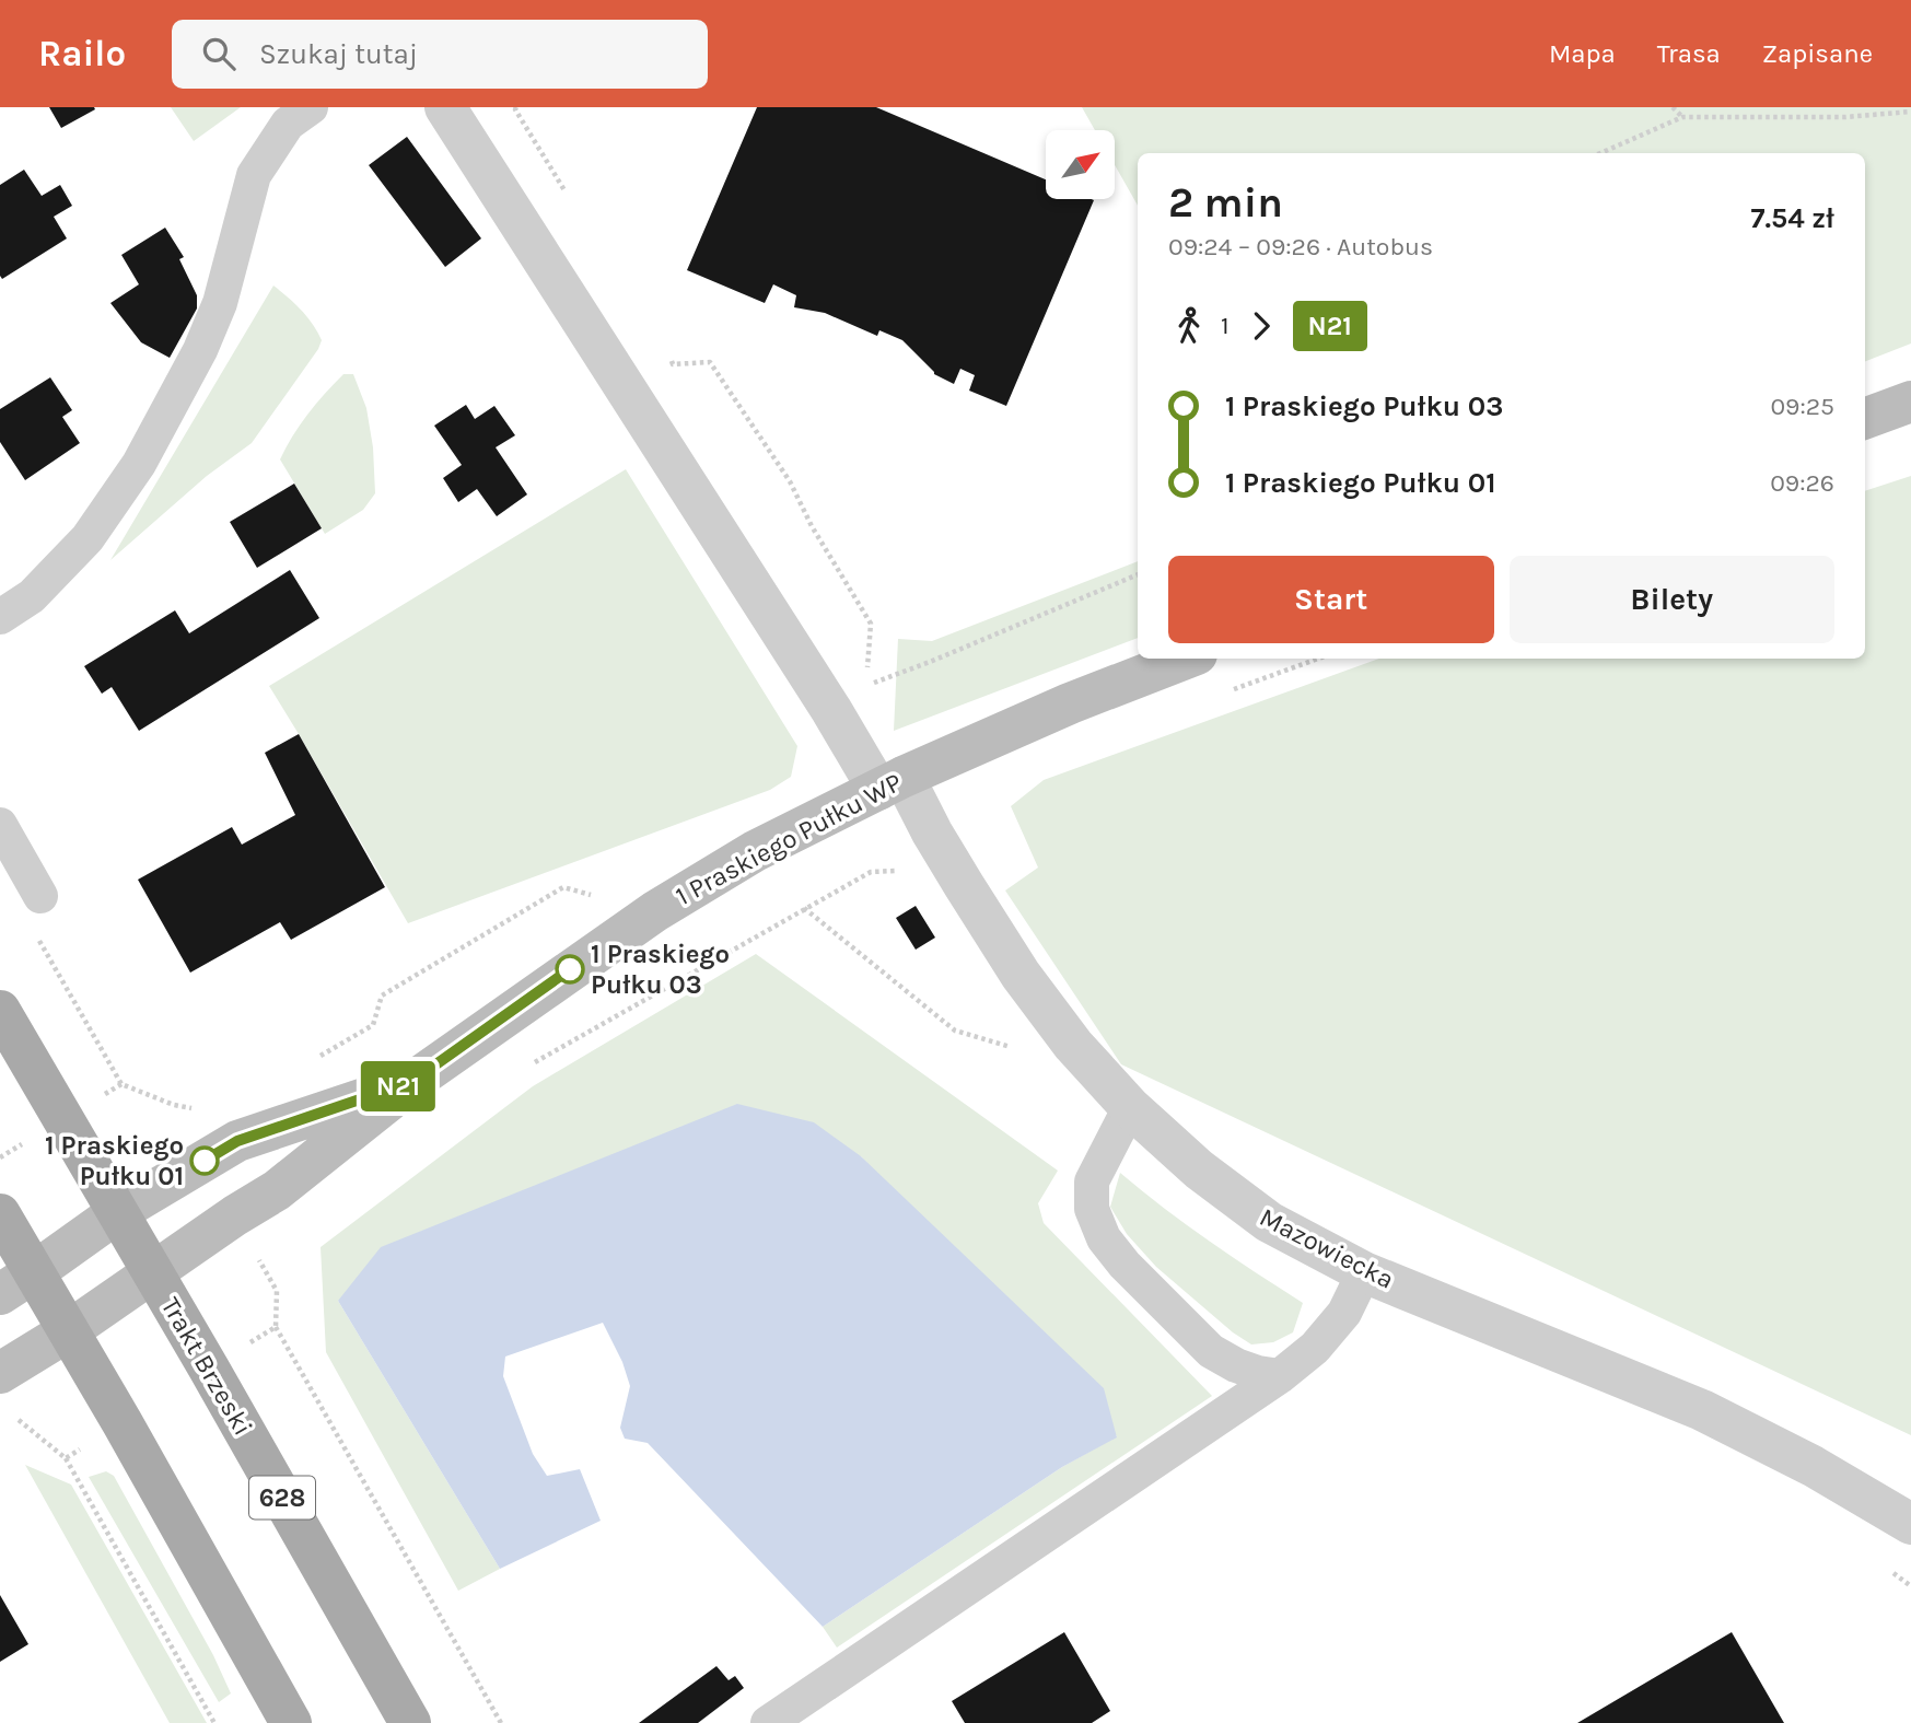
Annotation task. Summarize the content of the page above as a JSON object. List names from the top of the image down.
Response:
{
  "streets": {
    "main road": ["Trakt Brzeski", "628"],
    "street": ["1 Praskiego Pułku WP", "Mazowiecka"]
  },
  "crossings": [
    ["1 Praskiego Pułku WP", "Mazowiecka"],
    ["1 Praskiego Pułku WP", "Trakt Brzeski"]
  ],
  "places": ["1 Praskiego Pułku 03", "1 Praskiego Pułku 01"],
  "lines": ["bus line N21"],
  "north": "top right",
  "page": {
    "header": "Railo",
    "search": "Szukaj tutaj",
    "nav": ["Mapa", "Trasa", "Zapisane"],
    "on_map": "N21",
    "heading": ["2 min", "09:24 – 09:26 · Autobus", "7.54 zł"],
    "legs": ["1", "N21"],
    "list": [
      {
        "name": "1 Praskiego Pułku 03",
        "value": "09:25"
      },
      {
        "name": "1 Praskiego Pułku 01",
        "value": "09:26"
      }
    ],
    "buttons": ["Start", "Bilety"]
  }
}
